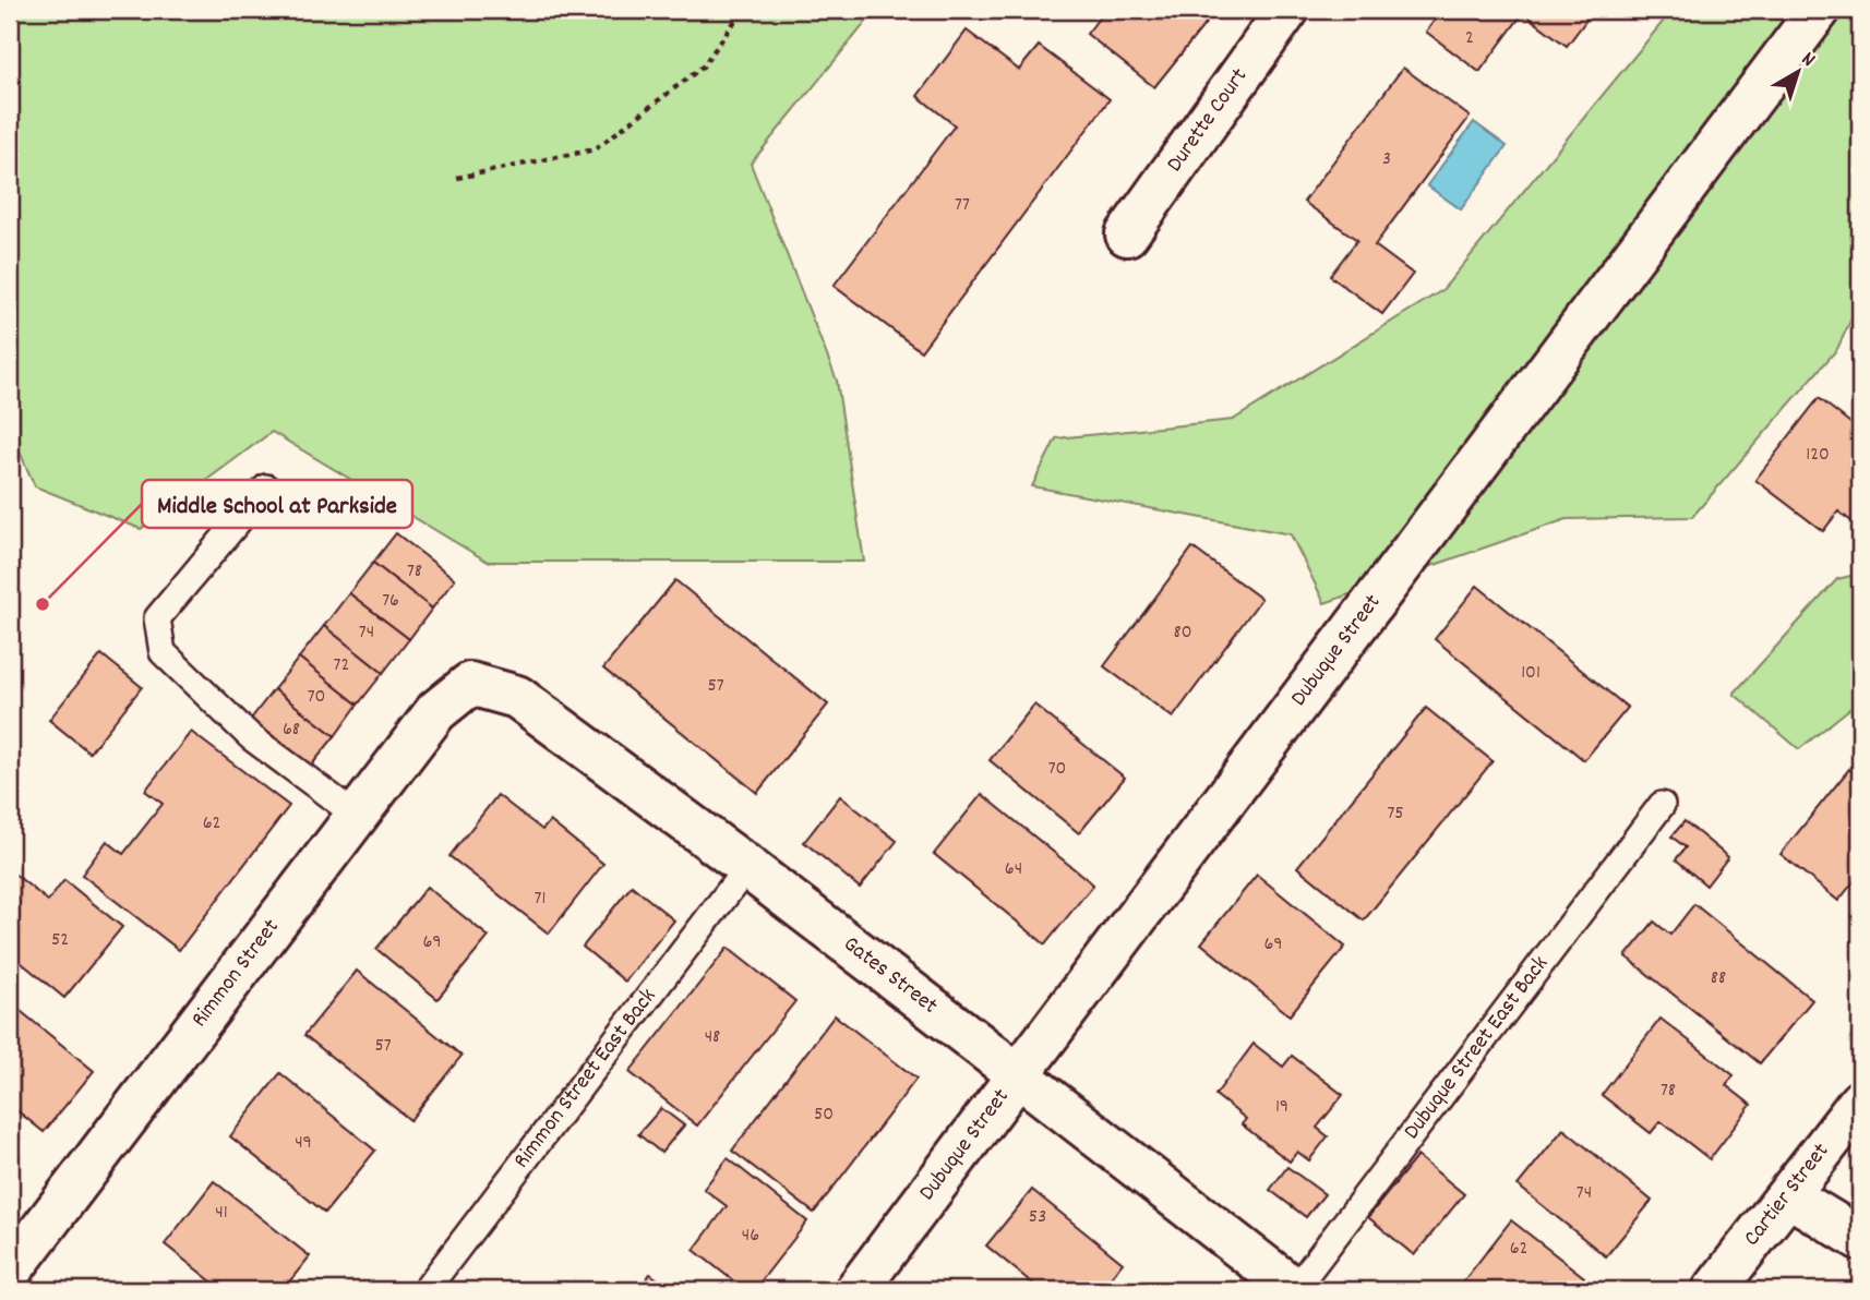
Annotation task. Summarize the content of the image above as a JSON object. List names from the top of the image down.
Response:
{
  "streets": {
    "street": [
      "Durette Court",
      "Dubuque Street",
      "Rimmon Street",
      "Gates Street",
      "Cartier Street"
    ],
    "lane": ["Dubuque Street East Back", "Rimmon Street East Back"]
  },
  "crossings": [
    ["Dubuque Street", "Gates Street"],
    ["Rimmon Street", "Gates Street"],
    ["Gates Street", "Dubuque Street East Back"],
    ["Gates Street", "Rimmon Street East Back"]
  ],
  "places": ["Middle School at Parkside"],
  "house_numbers": [
    "2",
    "3",
    "77",
    "120",
    "78",
    "76",
    "74",
    "80",
    "72",
    "101",
    "57",
    "70",
    "68",
    "70",
    "75",
    "62",
    "64",
    "71",
    "52",
    "69",
    "69",
    "88",
    "48",
    "57",
    "78",
    "19",
    "50",
    "49",
    "74",
    "41",
    "53",
    "46",
    "62"
  ],
  "north": "top right"
}
